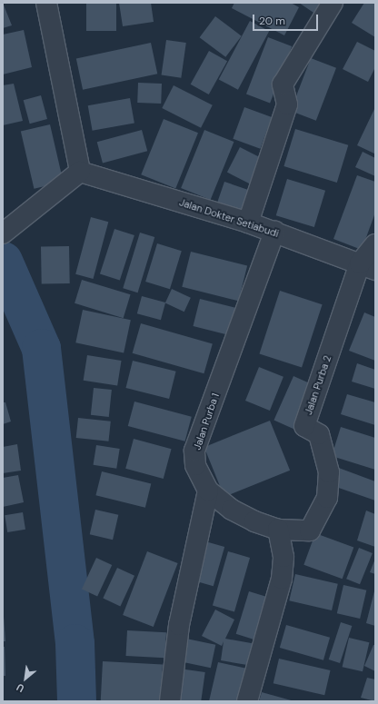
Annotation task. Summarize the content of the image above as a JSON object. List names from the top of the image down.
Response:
{
  "streets": {
    "street": ["Jalan Dokter Setiabudi", "Jalan Purba 2", "Jalan Purba 1"]
  },
  "crossings": [
    ["Jalan Dokter Setiabudi", "Jalan Purba 2"],
    ["Jalan Dokter Setiabudi", "Jalan Purba 1"]
  ],
  "scale_bar": "20 m",
  "north": "bottom left"
}
